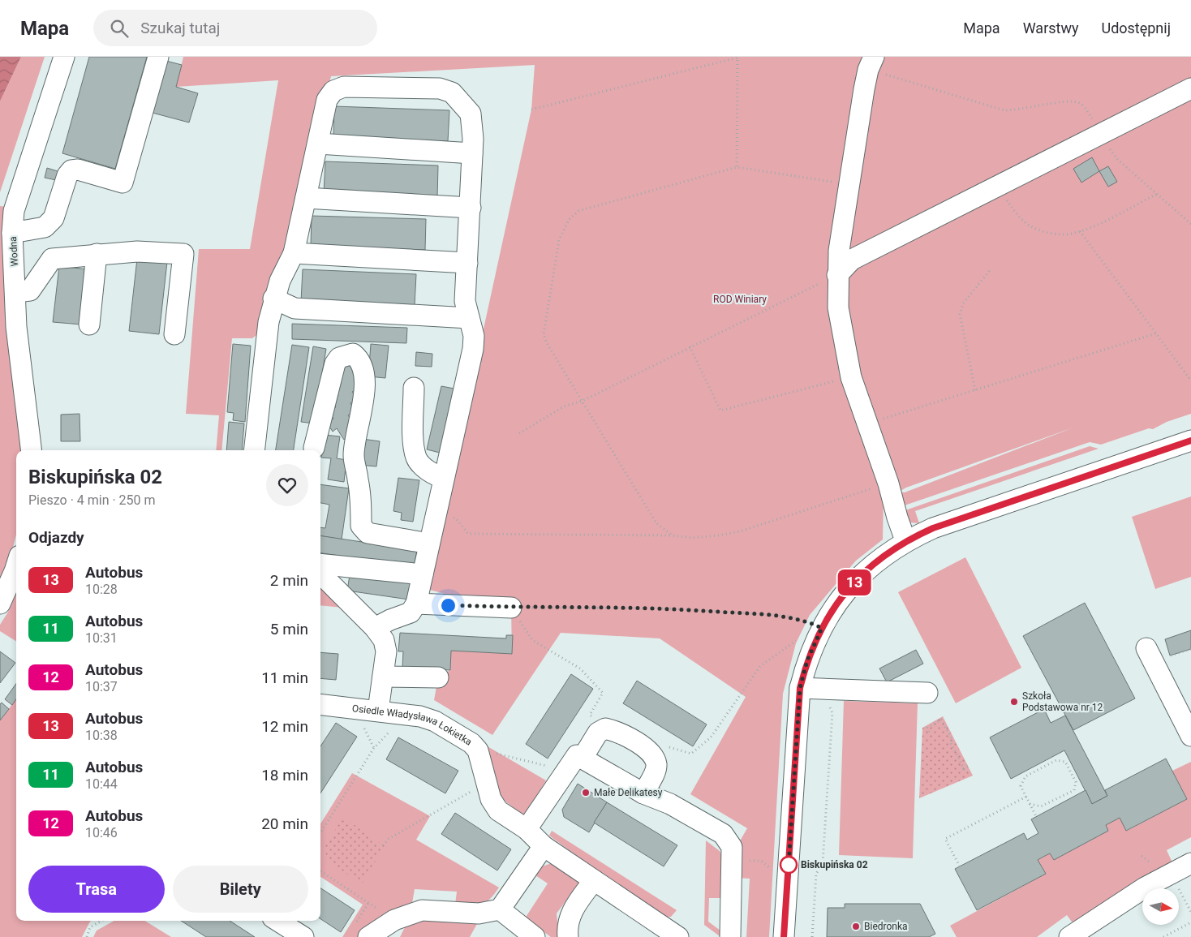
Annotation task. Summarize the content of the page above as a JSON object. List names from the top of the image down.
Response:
{
  "streets": {
    "street": ["Wodna", "Osiedle Władysława Łokietka"]
  },
  "parks": ["ROD Winiary"],
  "places": [
    "Szkoła Podstawowa nr 12",
    "Małe Delikatesy",
    "Biskupińska 02",
    "Biedronka"
  ],
  "lines": ["bus line 13"],
  "north": "right",
  "page": {
    "header": "Mapa",
    "search": "Szukaj tutaj",
    "nav": ["Mapa", "Warstwy", "Udostępnij"],
    "on_map": "13",
    "heading": [
      ["Biskupińska 02", "Pieszo · 4 min · 250 m"],
      "Odjazdy"
    ],
    "list": [
      {
        "mark": "13",
        "name": "Autobus",
        "note": "10:28",
        "value": "2 min"
      },
      {
        "mark": "11",
        "name": "Autobus",
        "note": "10:31",
        "value": "5 min"
      },
      {
        "mark": "12",
        "name": "Autobus",
        "note": "10:37",
        "value": "11 min"
      },
      {
        "mark": "13",
        "name": "Autobus",
        "note": "10:38",
        "value": "12 min"
      },
      {
        "mark": "11",
        "name": "Autobus",
        "note": "10:44",
        "value": "18 min"
      },
      {
        "mark": "12",
        "name": "Autobus",
        "note": "10:46",
        "value": "20 min"
      }
    ],
    "buttons": ["Trasa", "Bilety"]
  }
}
